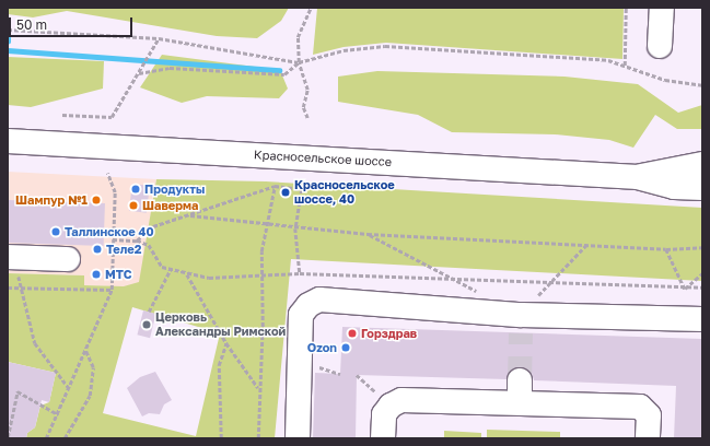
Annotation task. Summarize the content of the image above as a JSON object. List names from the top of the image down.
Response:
{
  "streets": {
    "main road": ["Красносельское шоссе"]
  },
  "places": [
    "Продукты",
    "Красносельское шоссе, 40",
    "Шампур №1",
    "Шаверма",
    "Таллинское 40",
    "Теле2",
    "МТС",
    "Церковь Александры Римской",
    "Горздрав",
    "Ozon"
  ],
  "scale_bar": "50 m"
}
